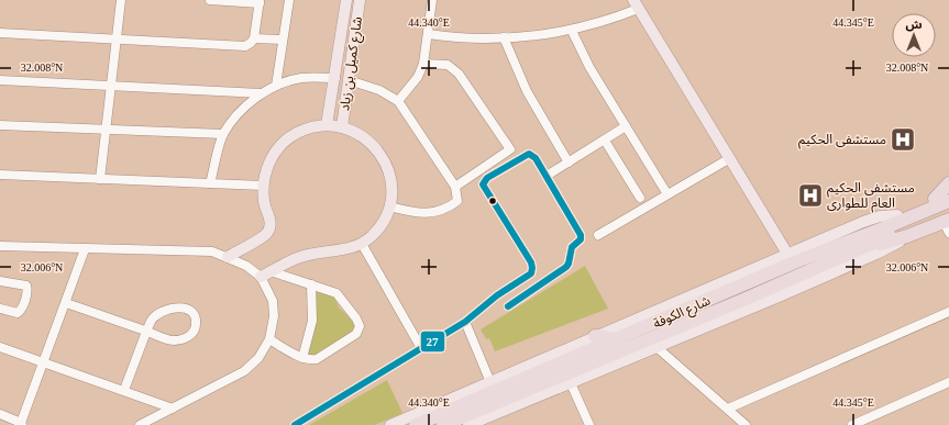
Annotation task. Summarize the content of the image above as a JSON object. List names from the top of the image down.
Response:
{
  "streets": {
    "highway": ["شارع الكوفة"],
    "main road": ["شارع كميل بن زياد"]
  },
  "places": {
    "hospital": ["مستشفى الحكيم", "مستشفى الحكيم العام للطوارى"]
  },
  "lines": ["transit line 27"],
  "north": "top",
  "coordinates": [
    "44.340°E",
    "44.345°E",
    "32.008°N",
    "32.006°N"
  ]
}
